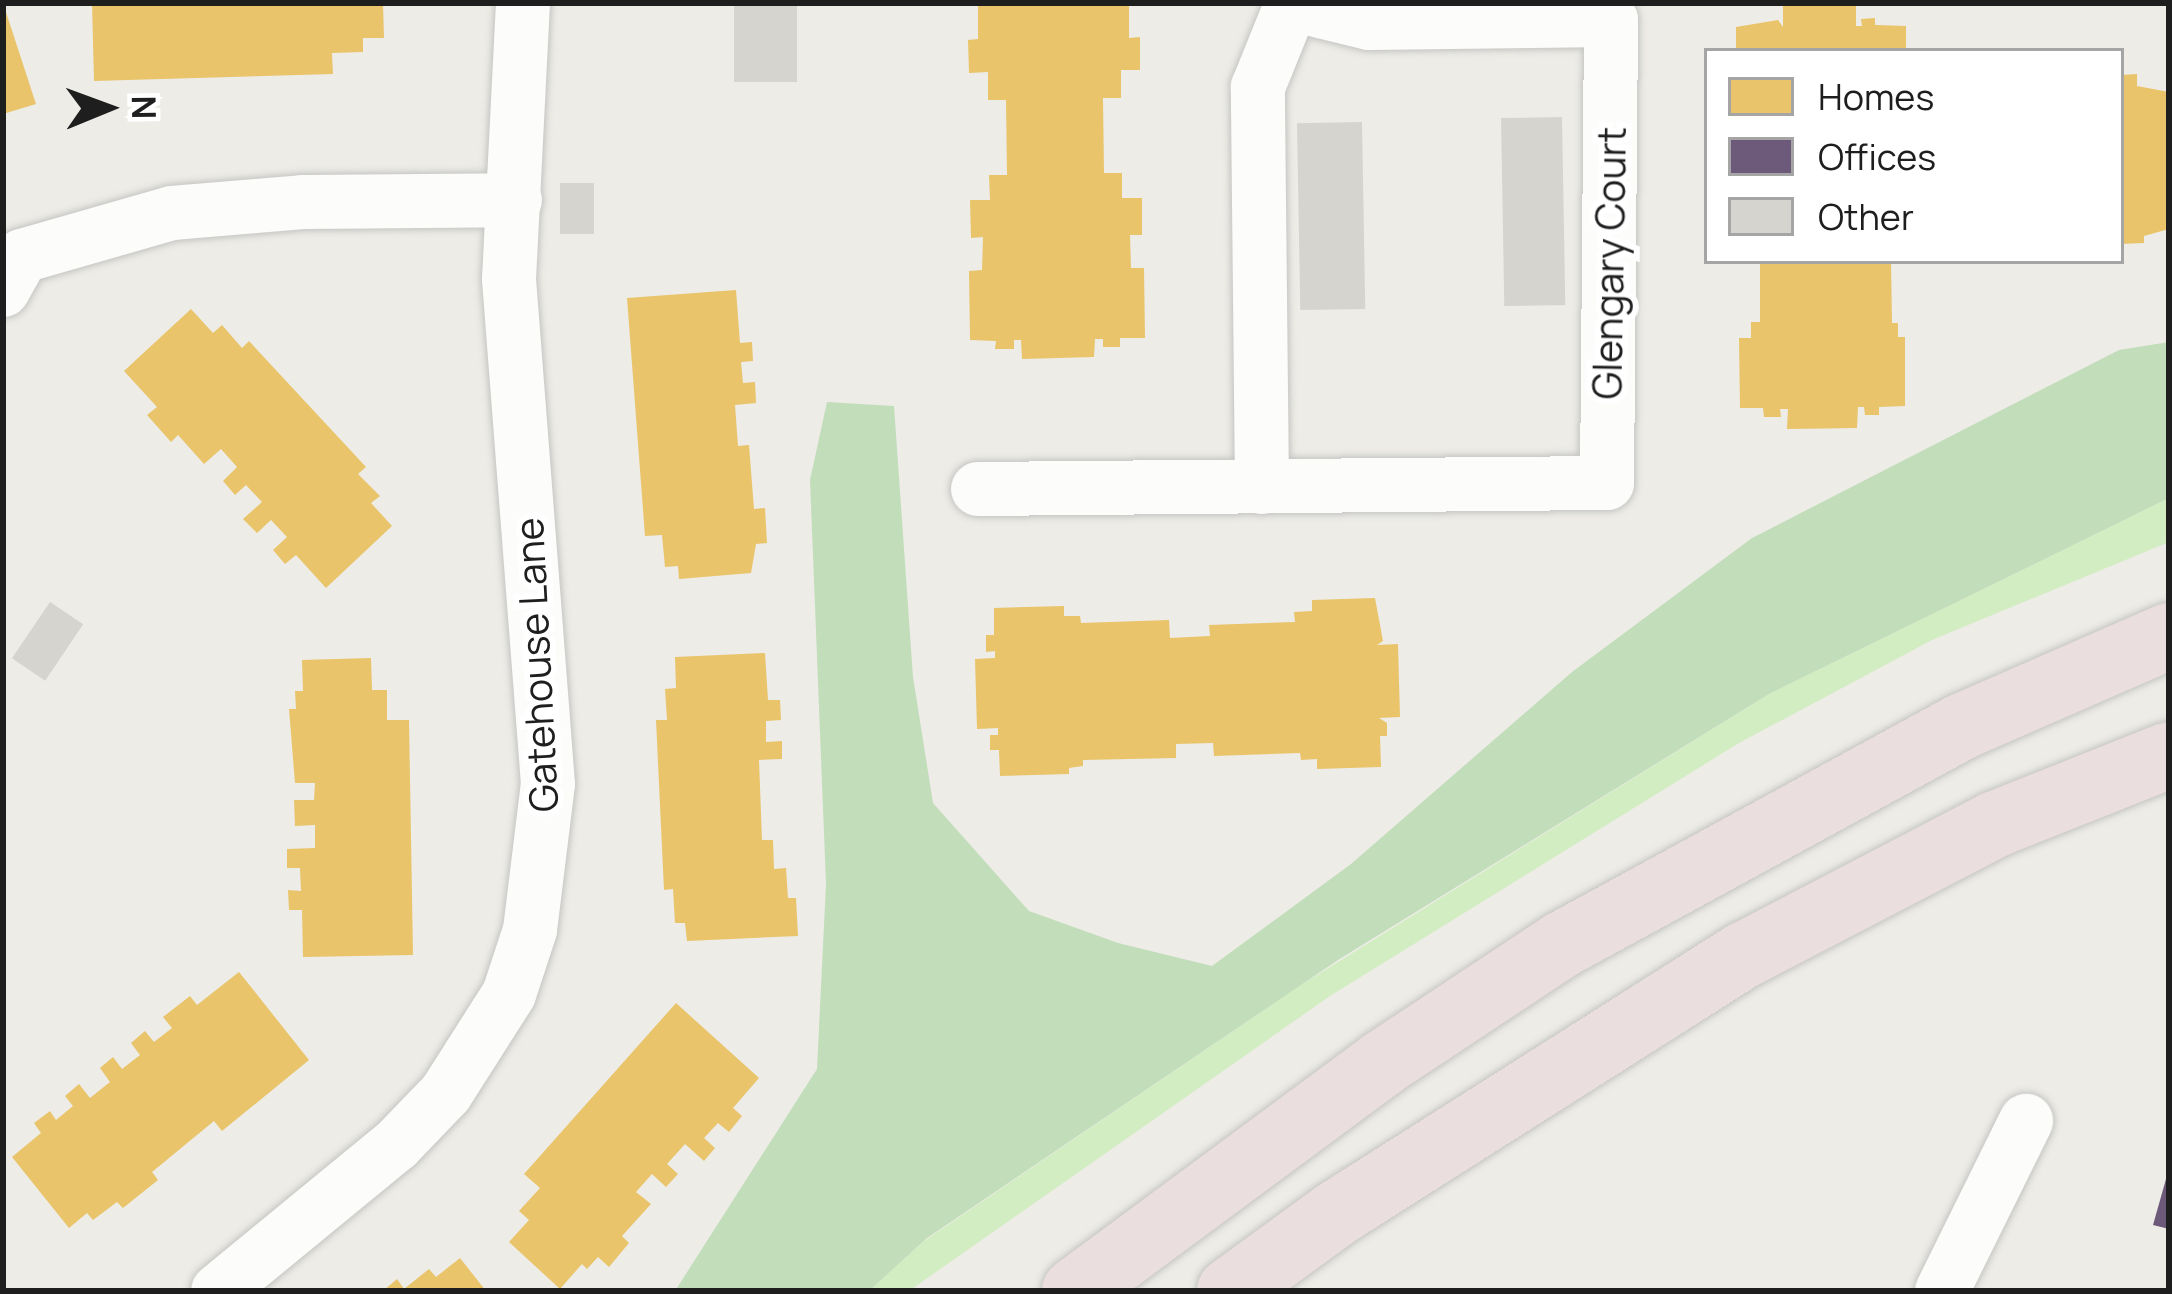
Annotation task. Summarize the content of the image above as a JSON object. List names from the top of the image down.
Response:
{
  "streets": {
    "street": ["Glengary Court", "Gatehouse Lane"]
  },
  "legend": ["Homes", "Offices", "Other"],
  "north": "right"
}
